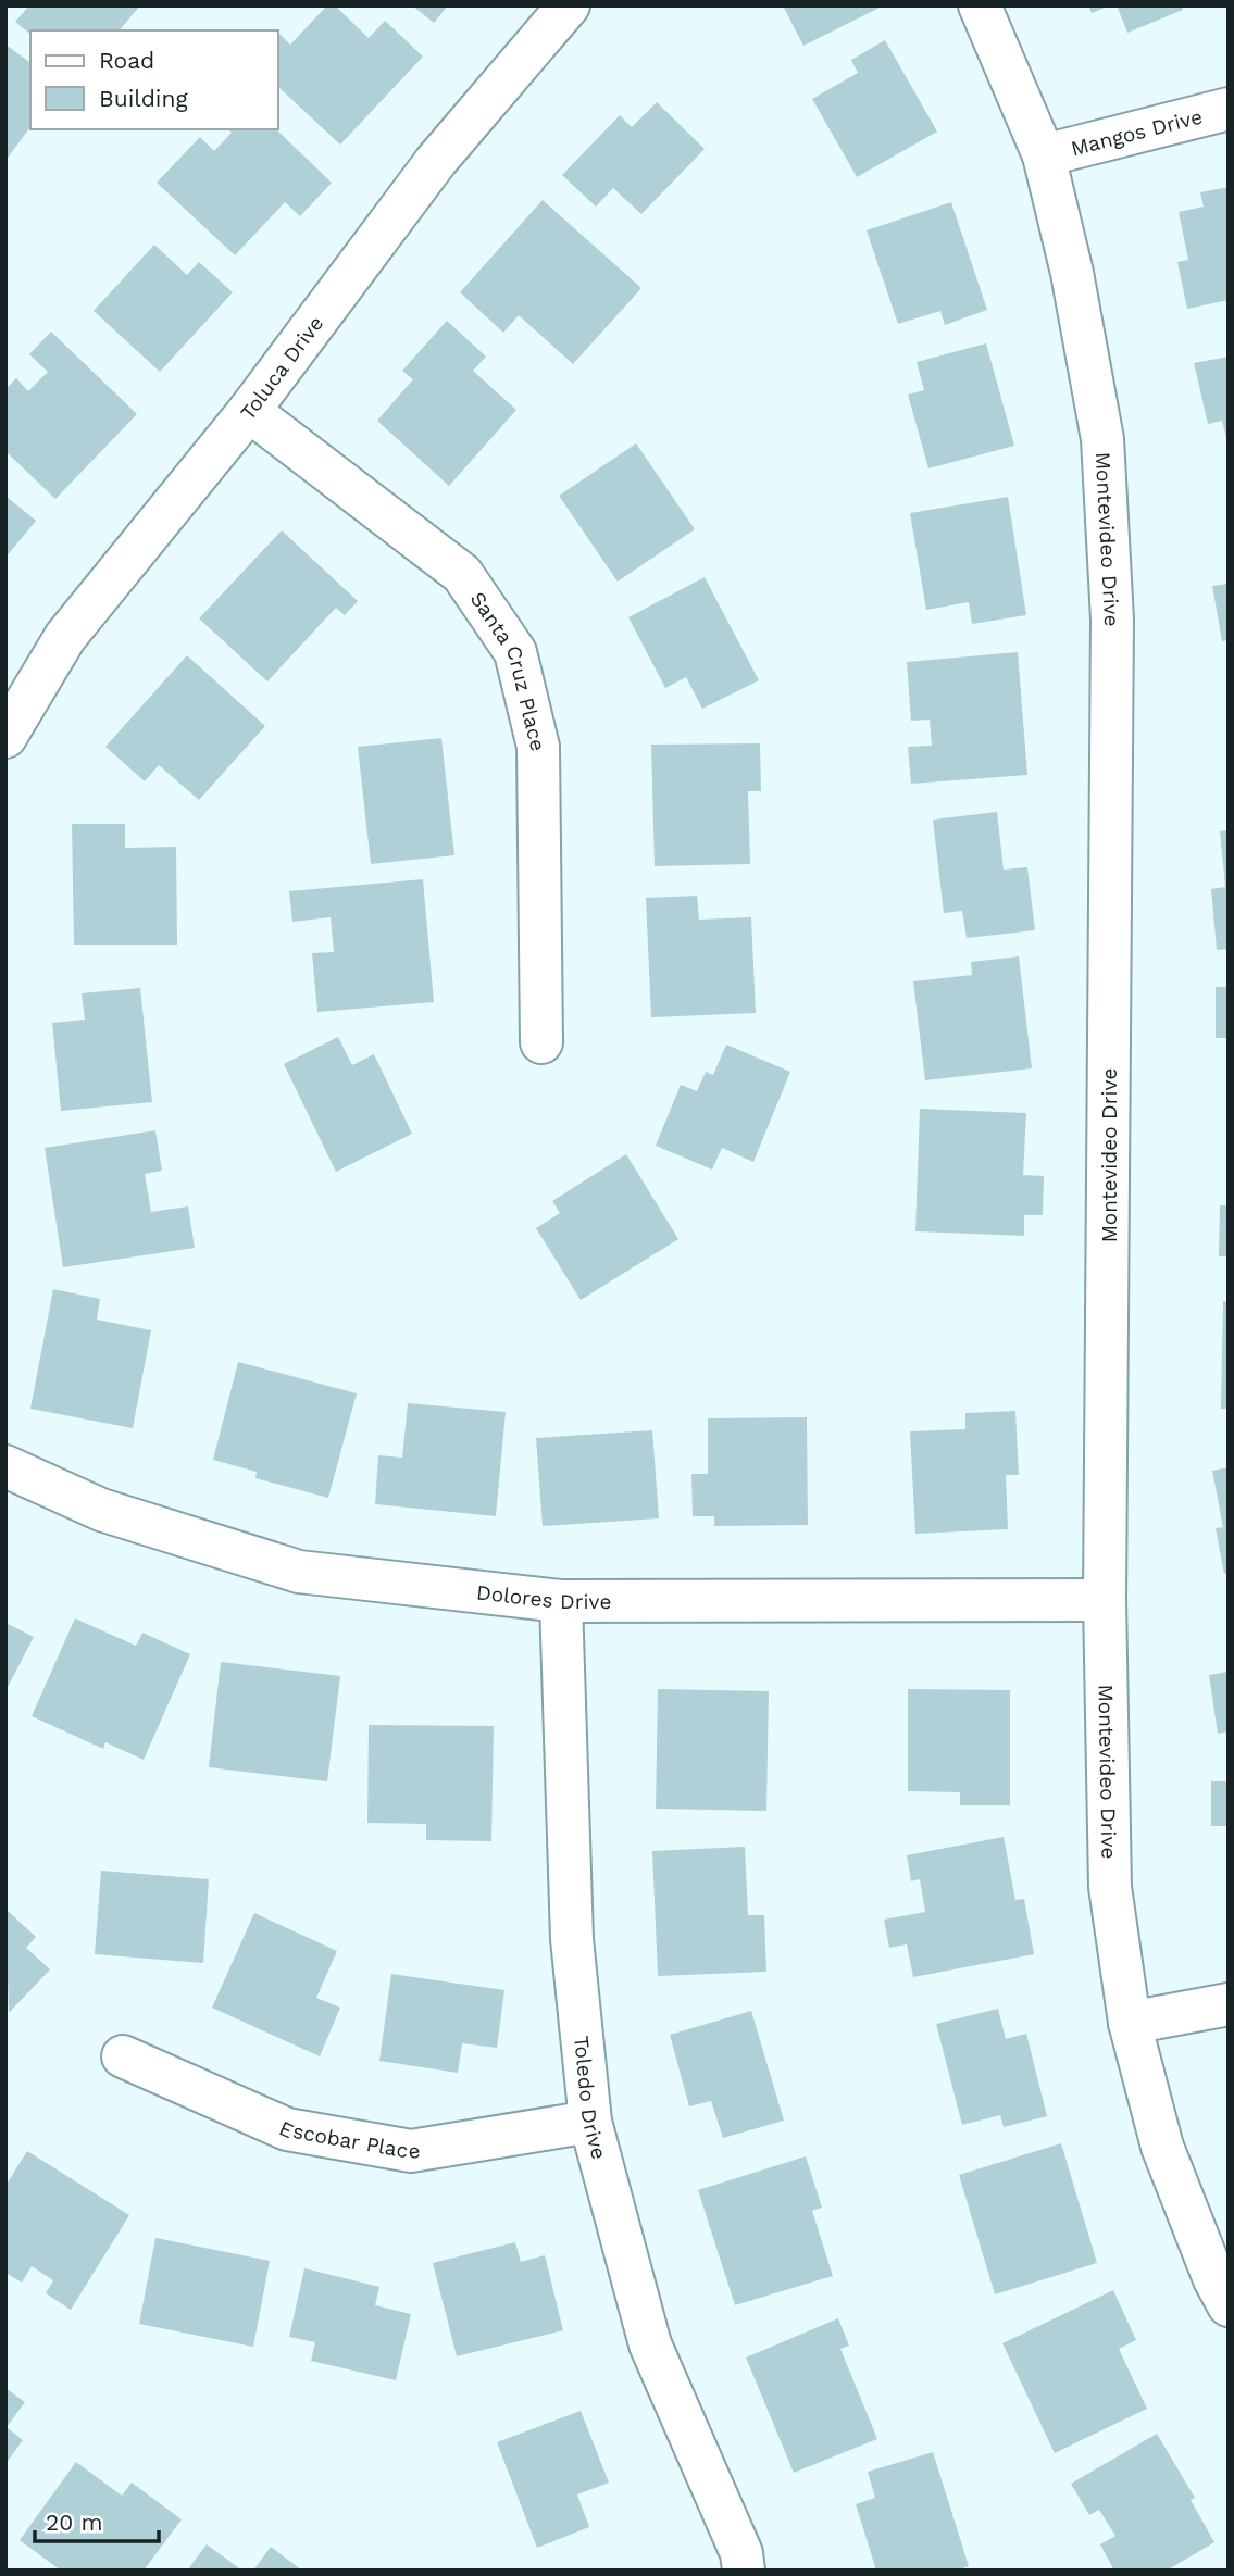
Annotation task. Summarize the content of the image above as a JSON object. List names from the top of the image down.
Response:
{
  "streets": {
    "street": [
      "Mangos Drive",
      "Toluca Drive",
      "Montevideo Drive",
      "Santa Cruz Place",
      "Dolores Drive",
      "Toledo Drive",
      "Escobar Place"
    ]
  },
  "crossings": [
    ["Mangos Drive", "Montevideo Drive"],
    ["Toluca Drive", "Santa Cruz Place"],
    ["Montevideo Drive", "Dolores Drive"],
    ["Dolores Drive", "Toledo Drive"],
    ["Toledo Drive", "Escobar Place"]
  ],
  "legend": ["Road", "Building"],
  "scale_bar": "20 m"
}
